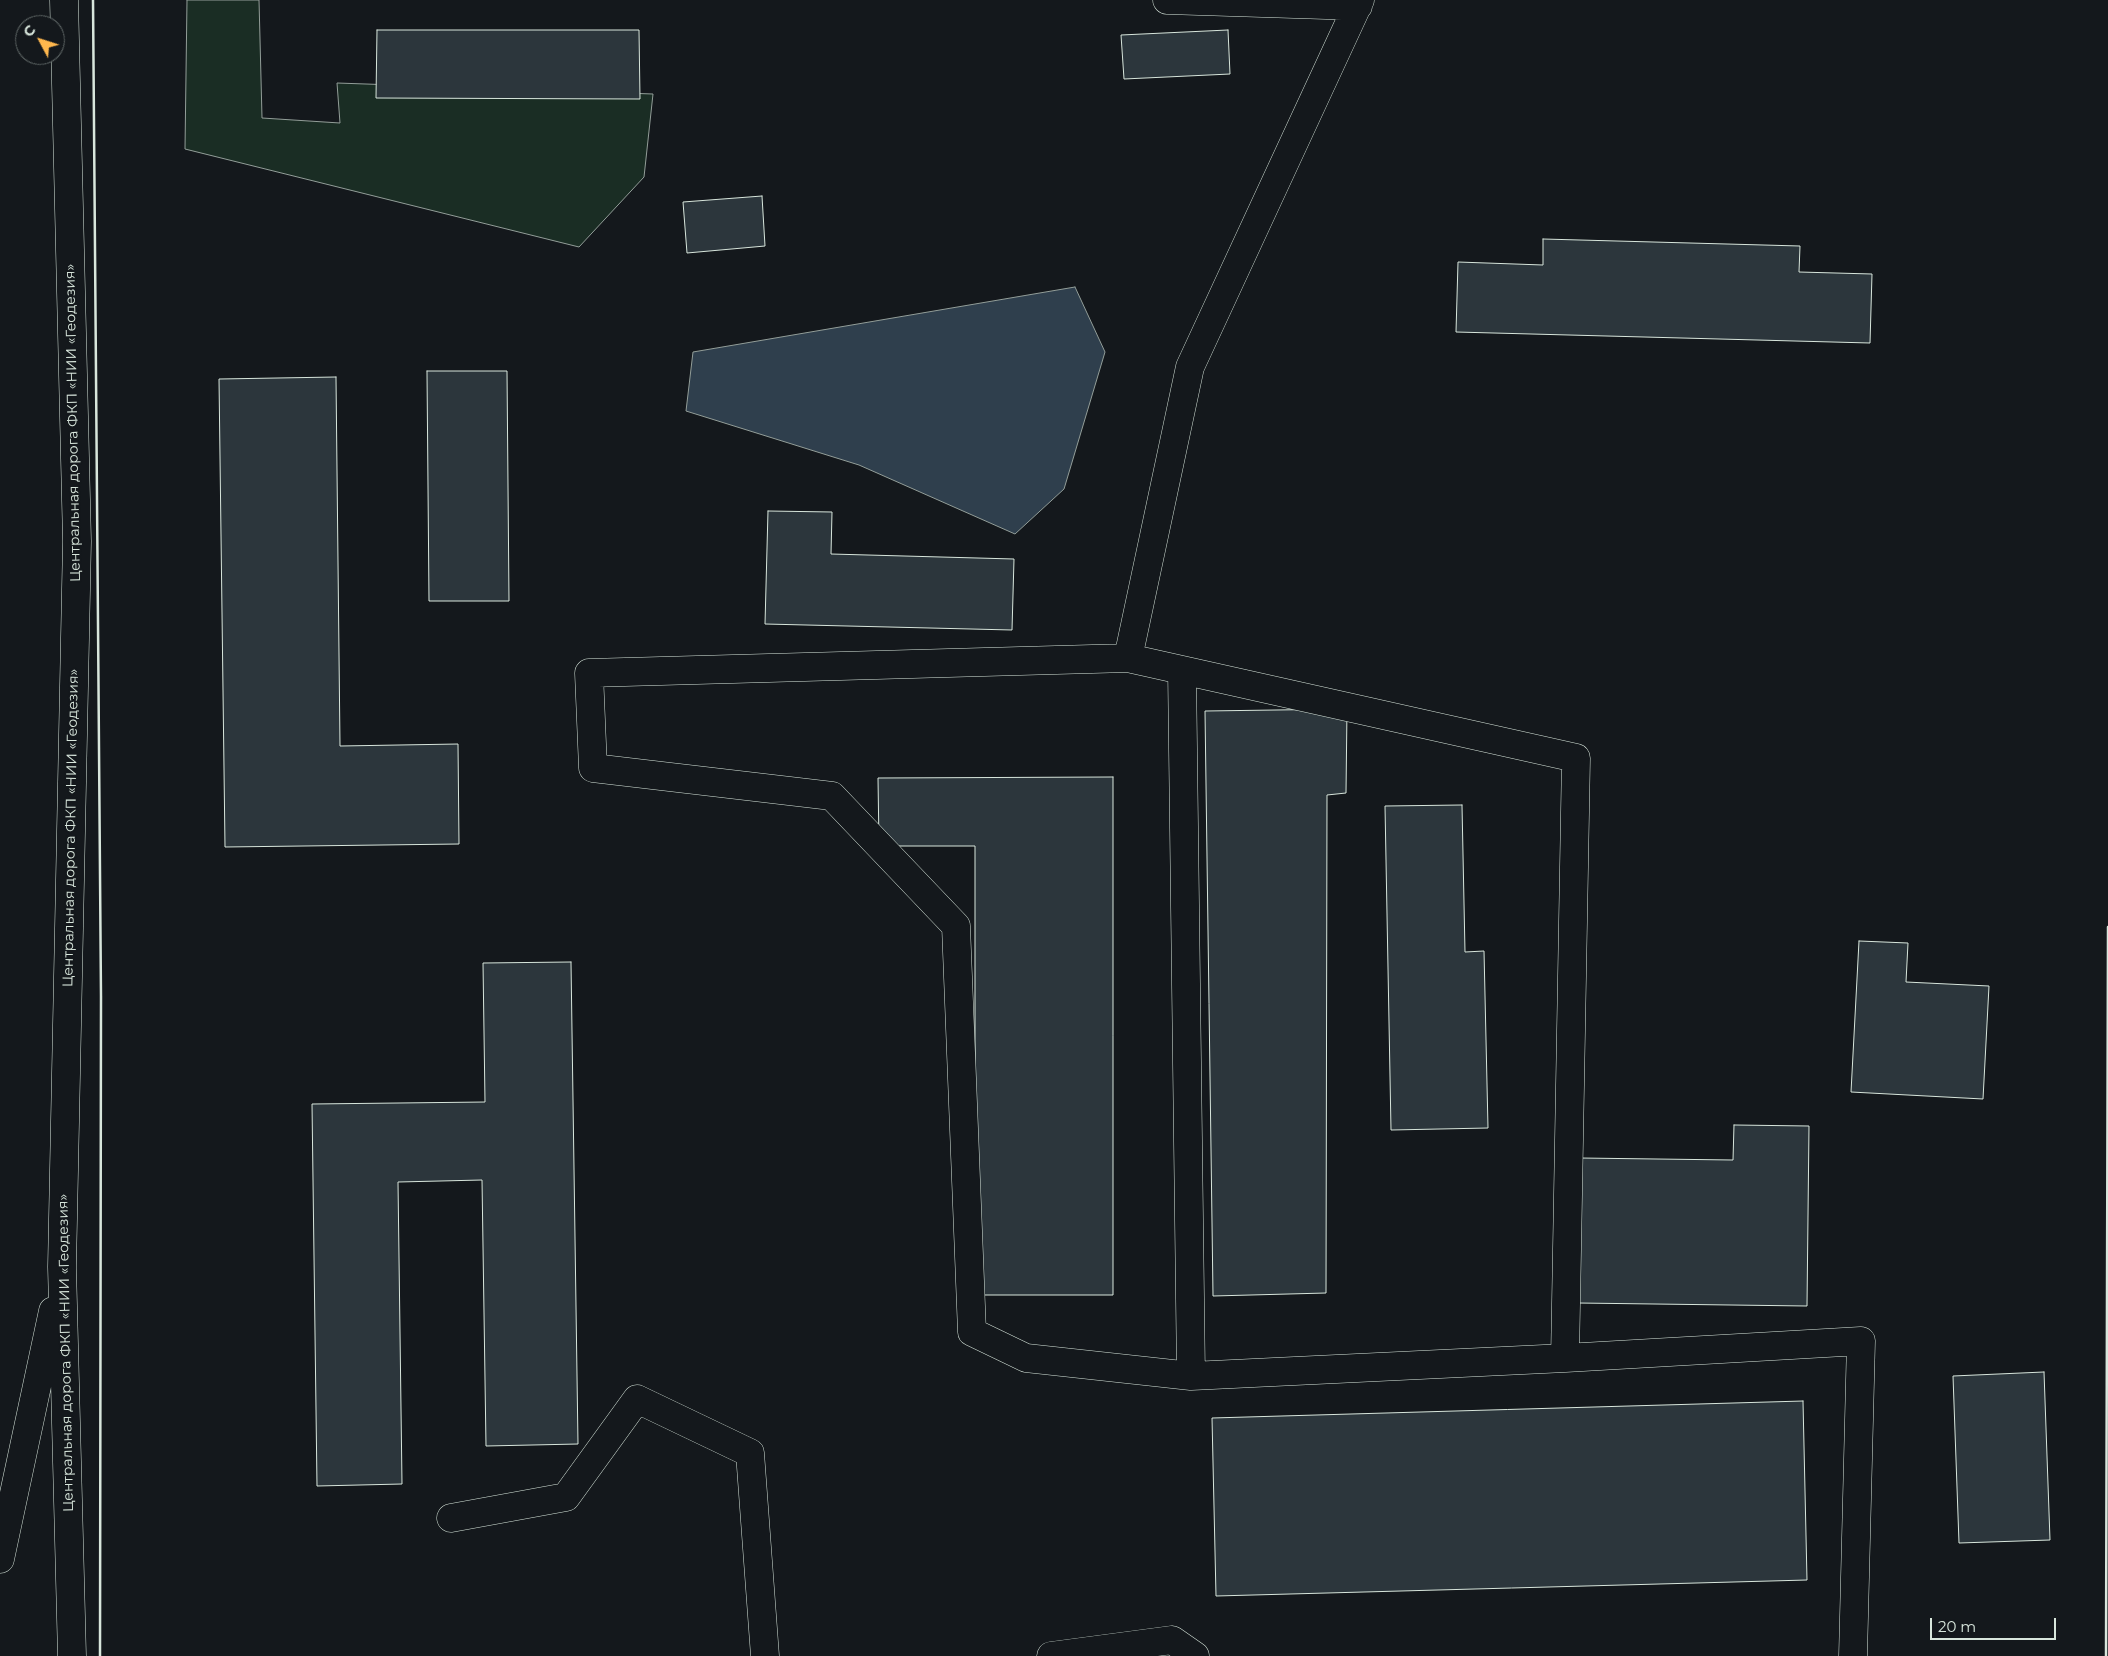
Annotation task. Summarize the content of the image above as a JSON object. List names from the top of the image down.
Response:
{
  "streets": {
    "street": ["Центральная дорога ФКП «НИИ «Геодезия»"]
  },
  "scale_bar": "20 m",
  "north": "top left"
}
